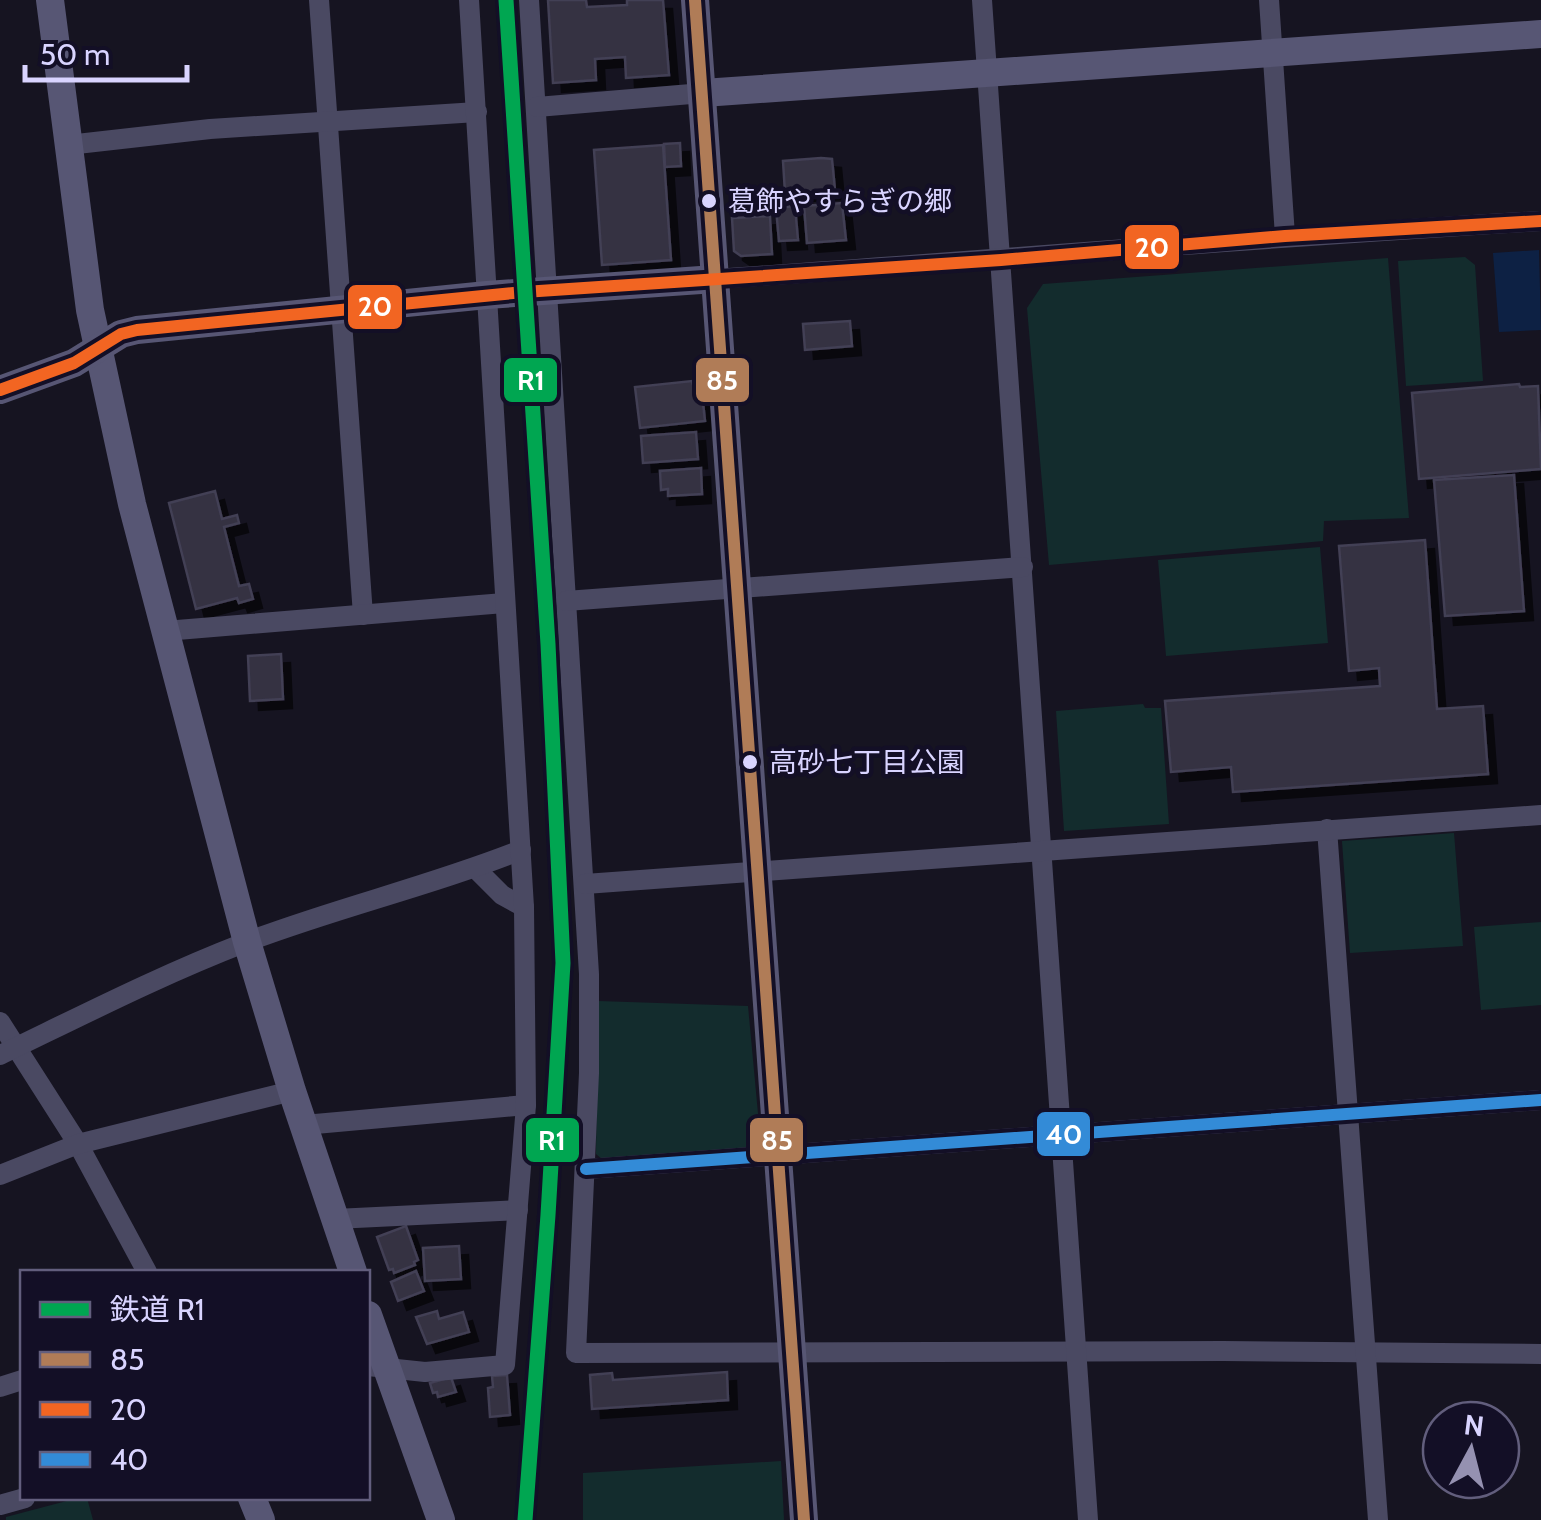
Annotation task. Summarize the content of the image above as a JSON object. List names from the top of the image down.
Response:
{
  "places": ["葛飾やすらぎの郷", "高砂七丁目公園"],
  "lines": [
    "rail line R1",
    "transit line 85",
    "transit line 20",
    "transit line 40"
  ],
  "legend": [
    "鉄道 R1",
    "85",
    "20",
    "40"
  ],
  "scale_bar": "50 m",
  "north": "top"
}
